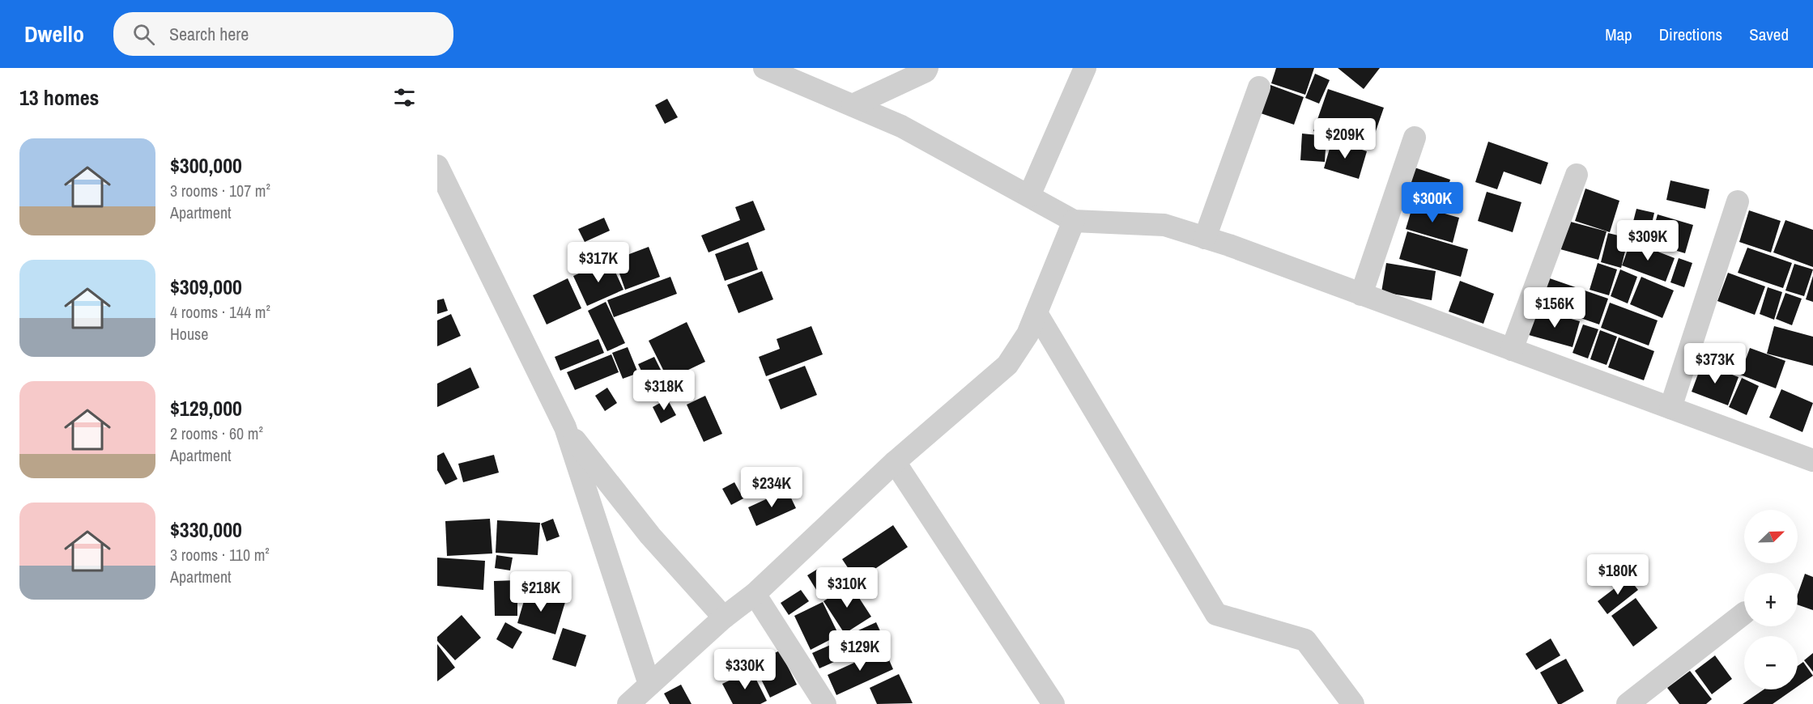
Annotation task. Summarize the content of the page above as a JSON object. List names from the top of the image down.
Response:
{
  "north": "top right",
  "page": {
    "header": "Dwello",
    "search": "Search here",
    "nav": ["Map", "Directions", "Saved"],
    "heading": "13 homes",
    "price": [
      "$209K",
      "$300K",
      "$309K",
      "$317K",
      "$156K",
      "$373K",
      "$318K",
      "$234K",
      "$180K",
      "$310K",
      "$218K",
      "$129K",
      "$330K"
    ],
    "list": [
      {
        "name": "$300,000",
        "note": "3 rooms · 107 m² · Apartment"
      },
      {
        "name": "$309,000",
        "note": "4 rooms · 144 m² · House"
      },
      {
        "name": "$129,000",
        "note": "2 rooms · 60 m² · Apartment"
      },
      {
        "name": "$330,000",
        "note": "3 rooms · 110 m² · Apartment"
      }
    ],
    "map_buttons": ["+", "−"]
  }
}
